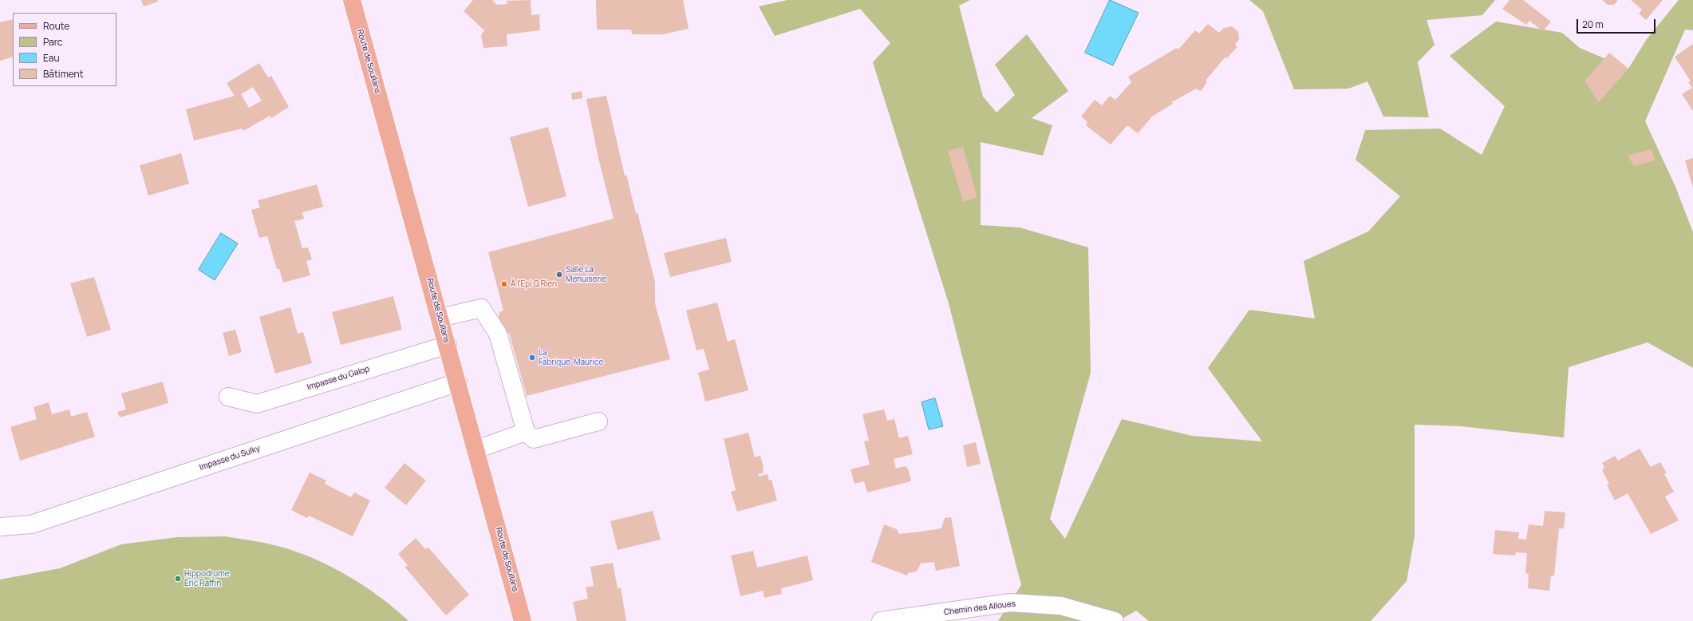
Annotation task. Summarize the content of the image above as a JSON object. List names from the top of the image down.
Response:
{
  "streets": {
    "main road": ["Route de Soullans"],
    "street": ["Impasse du Galop", "Impasse du Sulky", "Chemin des Alloues"]
  },
  "crossings": [
    ["Route de Soullans", "Impasse du Galop"],
    ["Route de Soullans", "Impasse du Sulky"]
  ],
  "places": [
    "Salle La Menuiserie",
    "À l'Epi Q Rien",
    "La Fabrique-Maurice",
    "Hippodrome Éric Raffin"
  ],
  "legend": [
    "Route",
    "Parc",
    "Eau",
    "Bâtiment"
  ],
  "scale_bar": "20 m"
}
